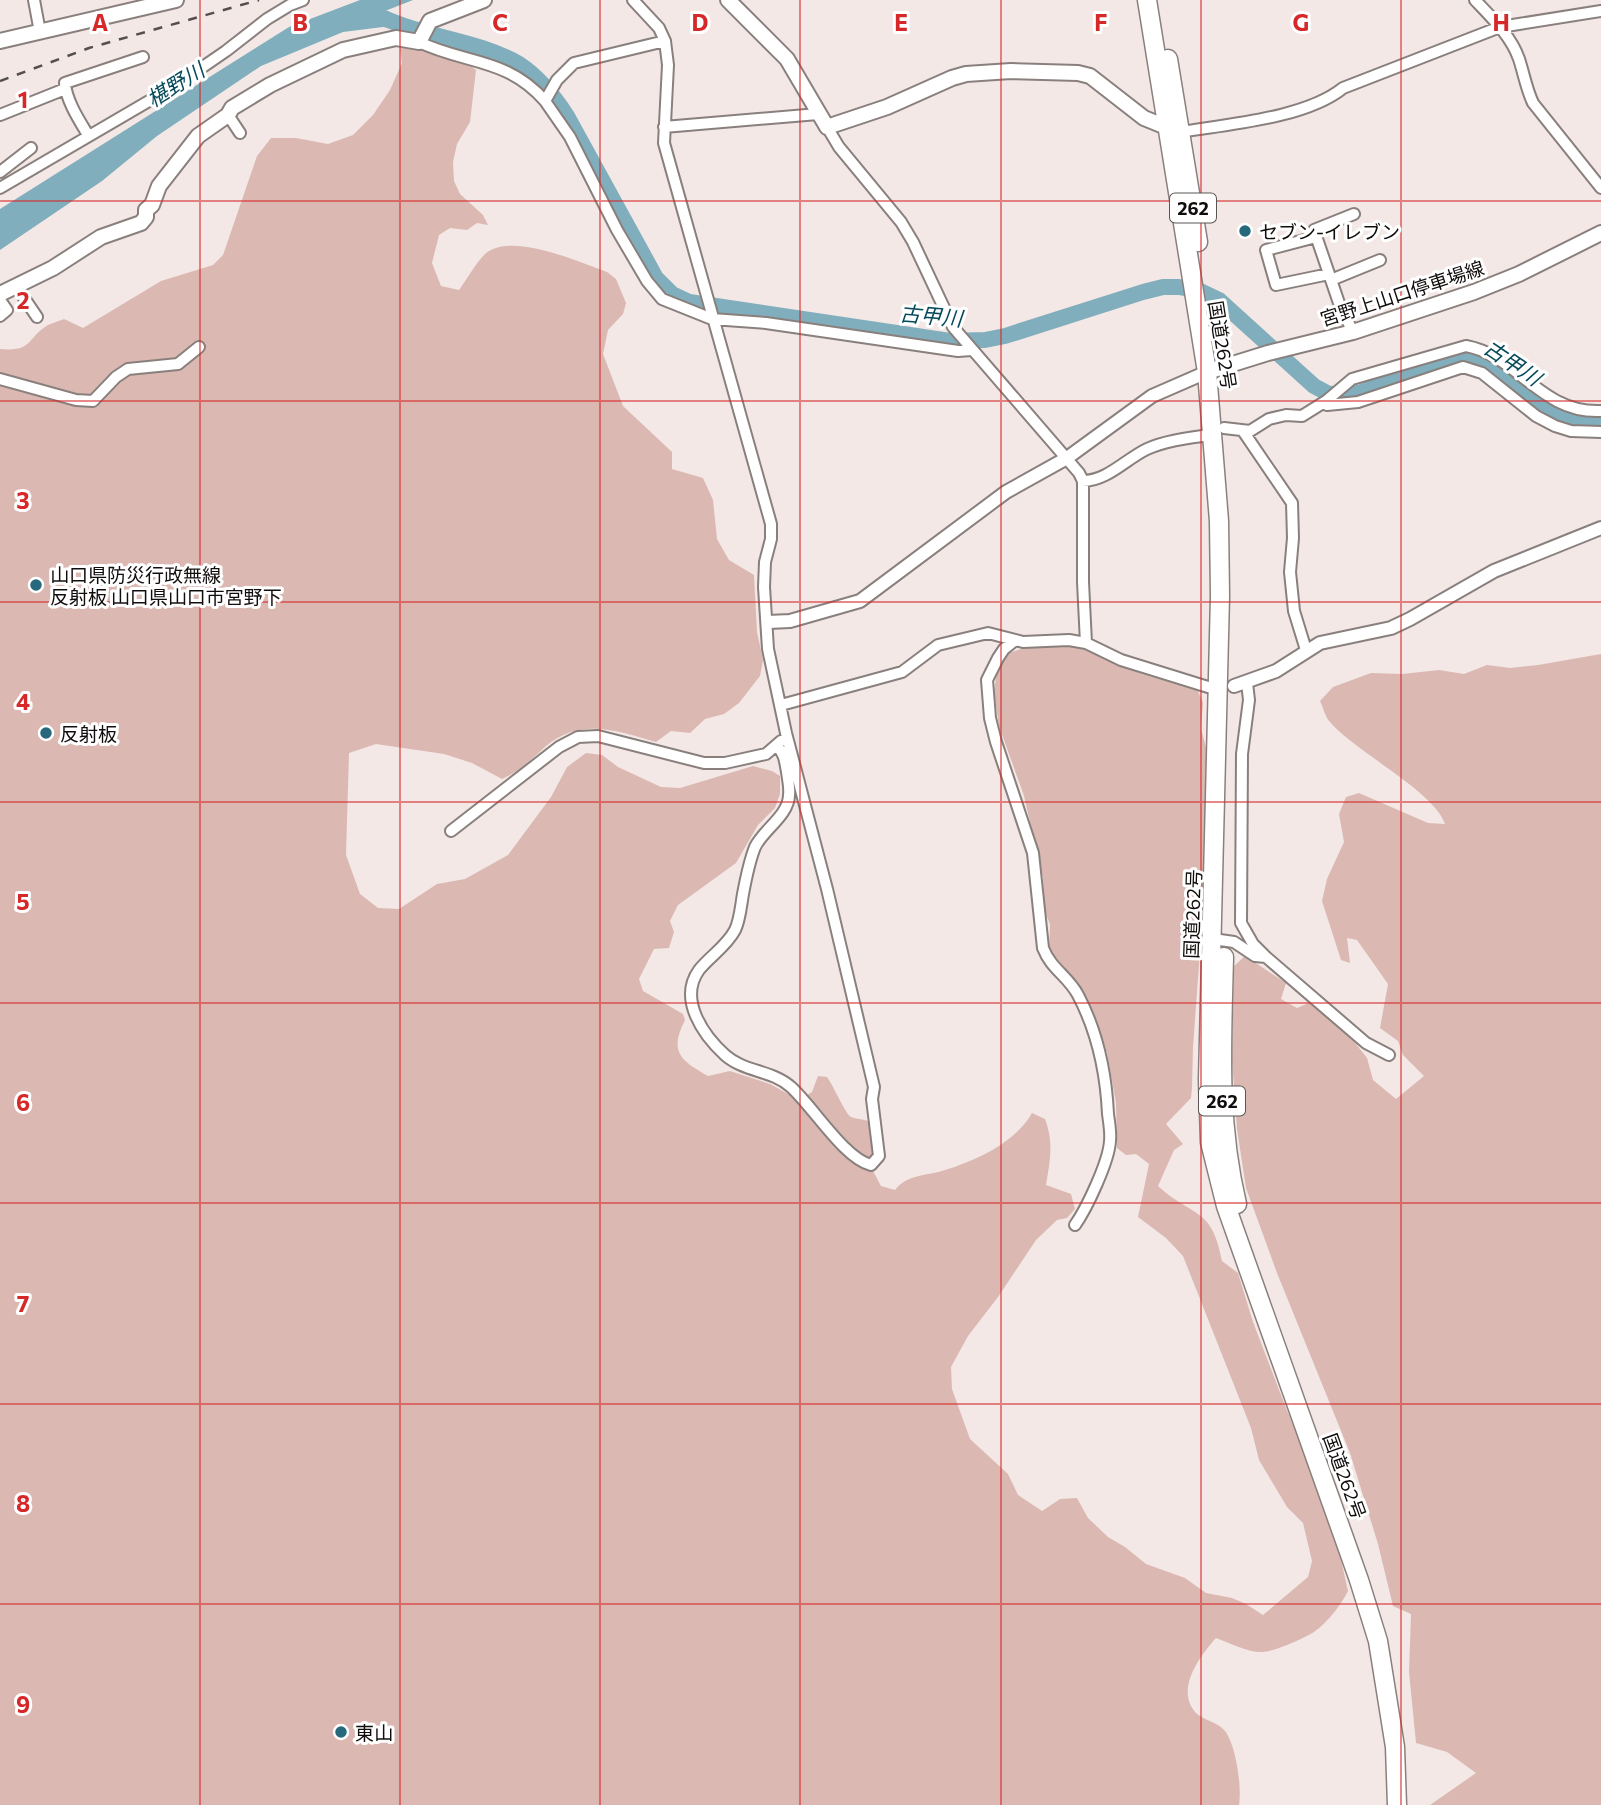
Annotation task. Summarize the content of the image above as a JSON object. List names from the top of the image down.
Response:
{
  "streets": {
    "highway": ["262", "国道262号"],
    "main road": ["宮野上山口停車場線"]
  },
  "crossings": [
    ["宮野上山口停車場線", "国道262号"]
  ],
  "water": ["椹野川", "古甲川"],
  "places": [
    "セブン-イレブン",
    "山口県防災行政無線 反射板 山口県山口市宮野下",
    "反射板",
    "東山"
  ],
  "grid": {
    "columns": [
      "A",
      "B",
      "C",
      "D",
      "E",
      "F",
      "G",
      "H"
    ],
    "rows": [
      "1",
      "2",
      "3",
      "4",
      "5",
      "6",
      "7",
      "8",
      "9"
    ]
  }
}
